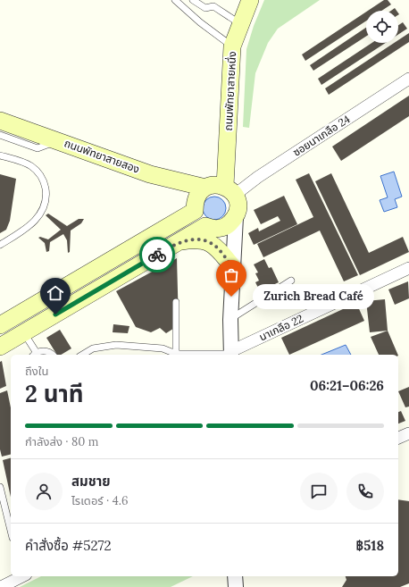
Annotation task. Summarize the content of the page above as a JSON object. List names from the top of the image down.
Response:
{
  "streets": {
    "main road": ["ถนนพัทยาสายหนึ่ง", "ถนนพัทยาสายสอง"],
    "street": ["ซอยนาเกลือ 24", "นาเกลือ 22"]
  },
  "crossings": [
    ["ถนนพัทยาสายหนึ่ง", "ซอยนาเกลือ 24"]
  ],
  "places": ["Zurich Bread Café"],
  "page": {
    "bubble": "Zurich Bread Café",
    "heading": ["2 นาที", "ถึงใน", "06:21–06:26"],
    "panel": [
      "สมชาย",
      "ไรเดอร์ · 4.6",
      "คำสั่งซื้อ #5272",
      "฿518"
    ],
    "bar": "กำลังส่ง · 80 m"
  }
}
